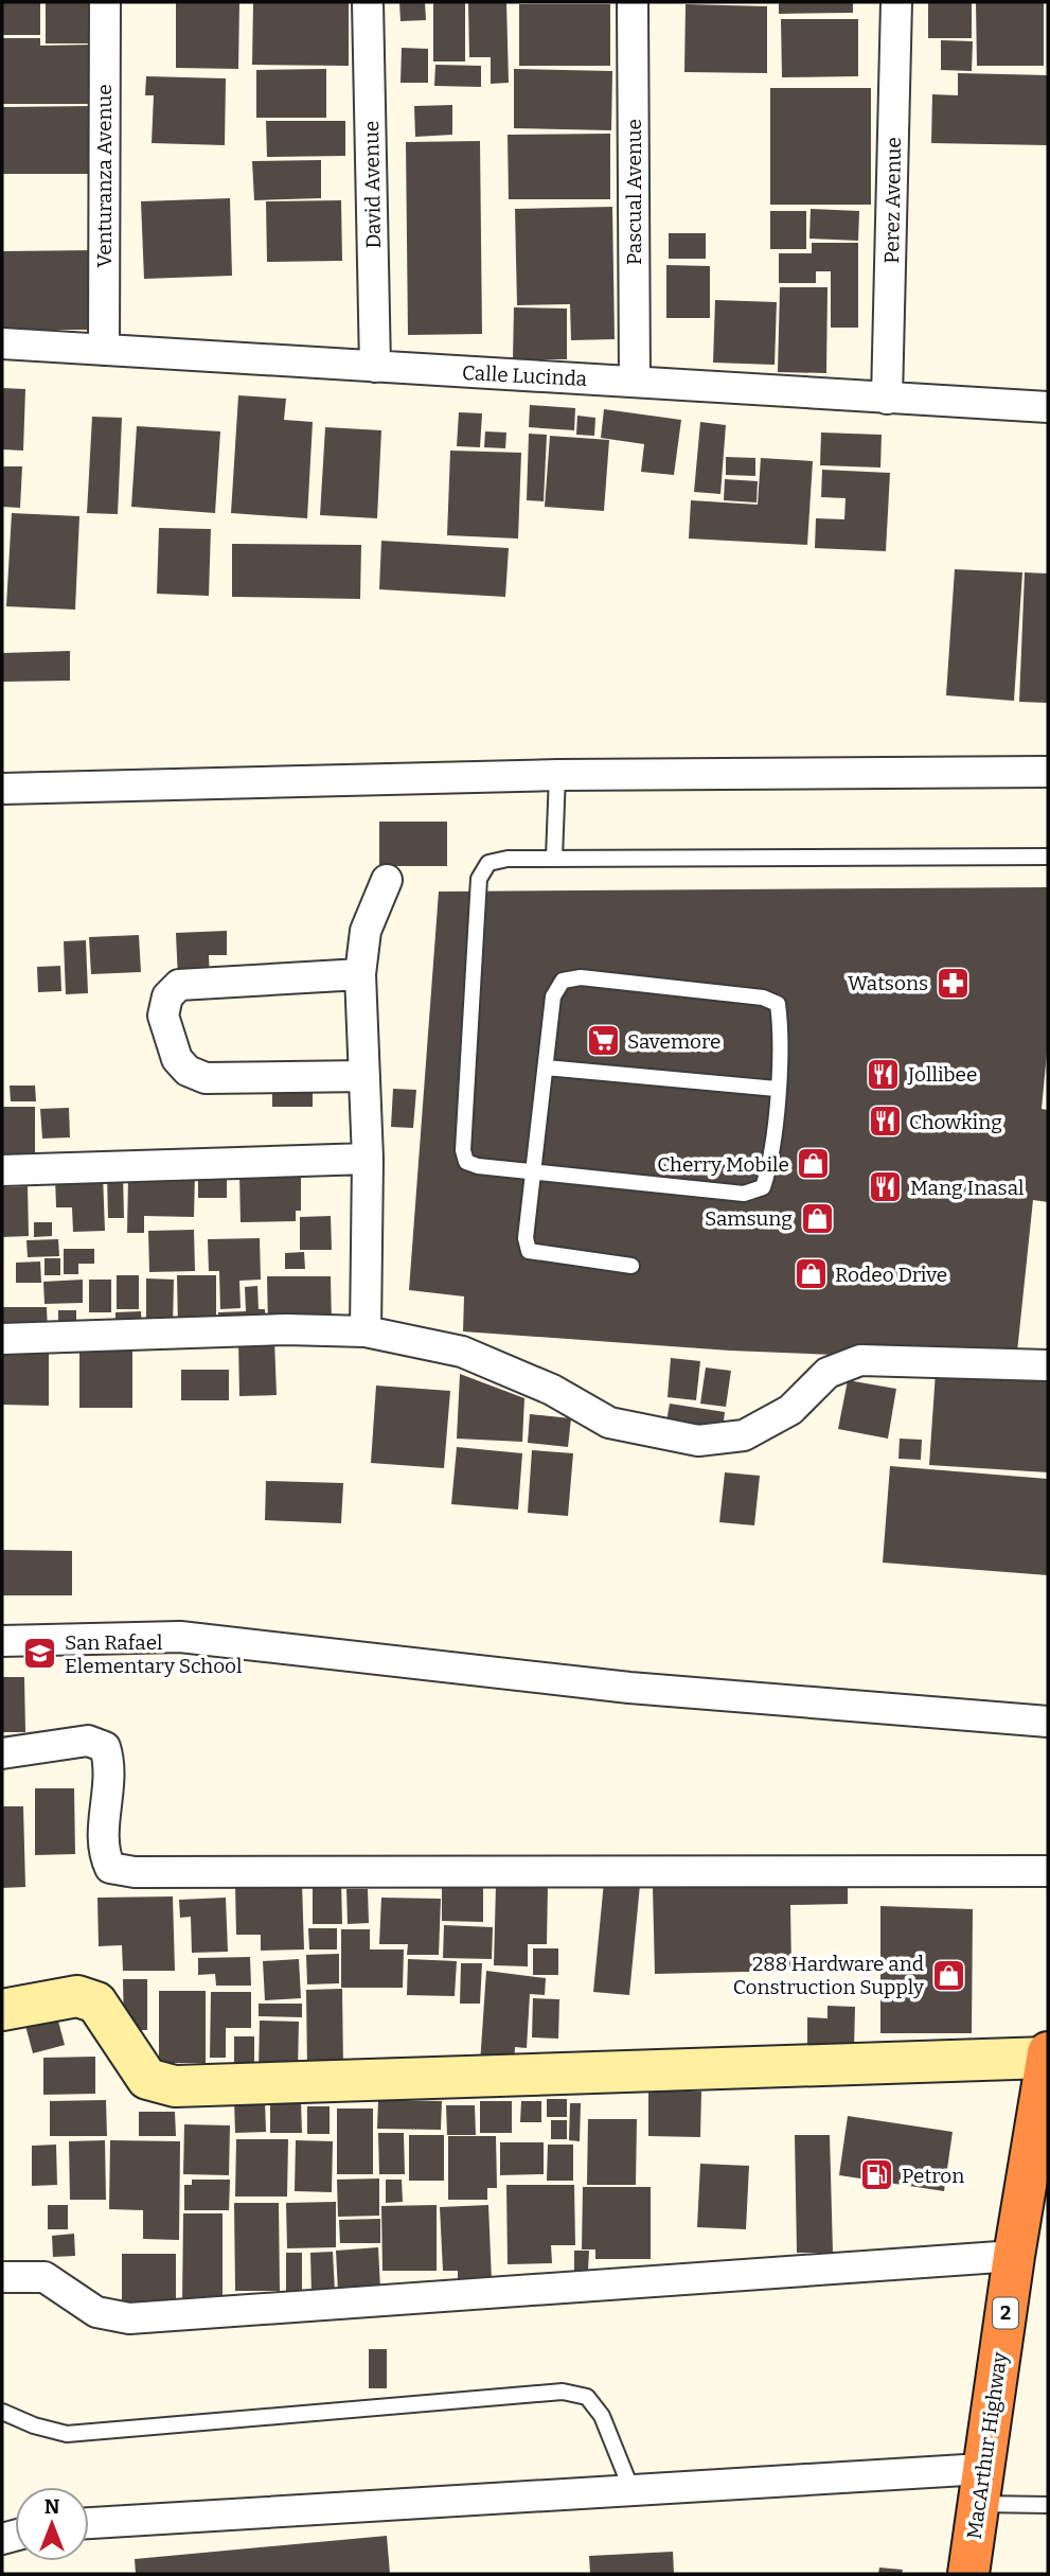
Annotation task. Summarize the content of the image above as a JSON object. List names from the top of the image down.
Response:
{
  "streets": {
    "highway": ["2", "MacArthur Highway"],
    "street": [
      "Venturanza Avenue",
      "David Avenue",
      "Pascual Avenue",
      "Perez Avenue",
      "Calle Lucinda"
    ]
  },
  "crossings": [
    ["Venturanza Avenue", "Calle Lucinda"],
    ["David Avenue", "Calle Lucinda"],
    ["Pascual Avenue", "Calle Lucinda"],
    ["Perez Avenue", "Calle Lucinda"]
  ],
  "places": {
    "pharmacy": ["Watsons"],
    "supermarket": ["Savemore"],
    "restaurant": ["Jollibee", "Chowking", "Mang Inasal"],
    "shop": [
      "Cherry Mobile",
      "Samsung",
      "Rodeo Drive",
      "288 Hardware and Construction Supply"
    ],
    "school or university": ["San Rafael Elementary School"],
    "fuel station": ["Petron"]
  },
  "north": "top"
}
